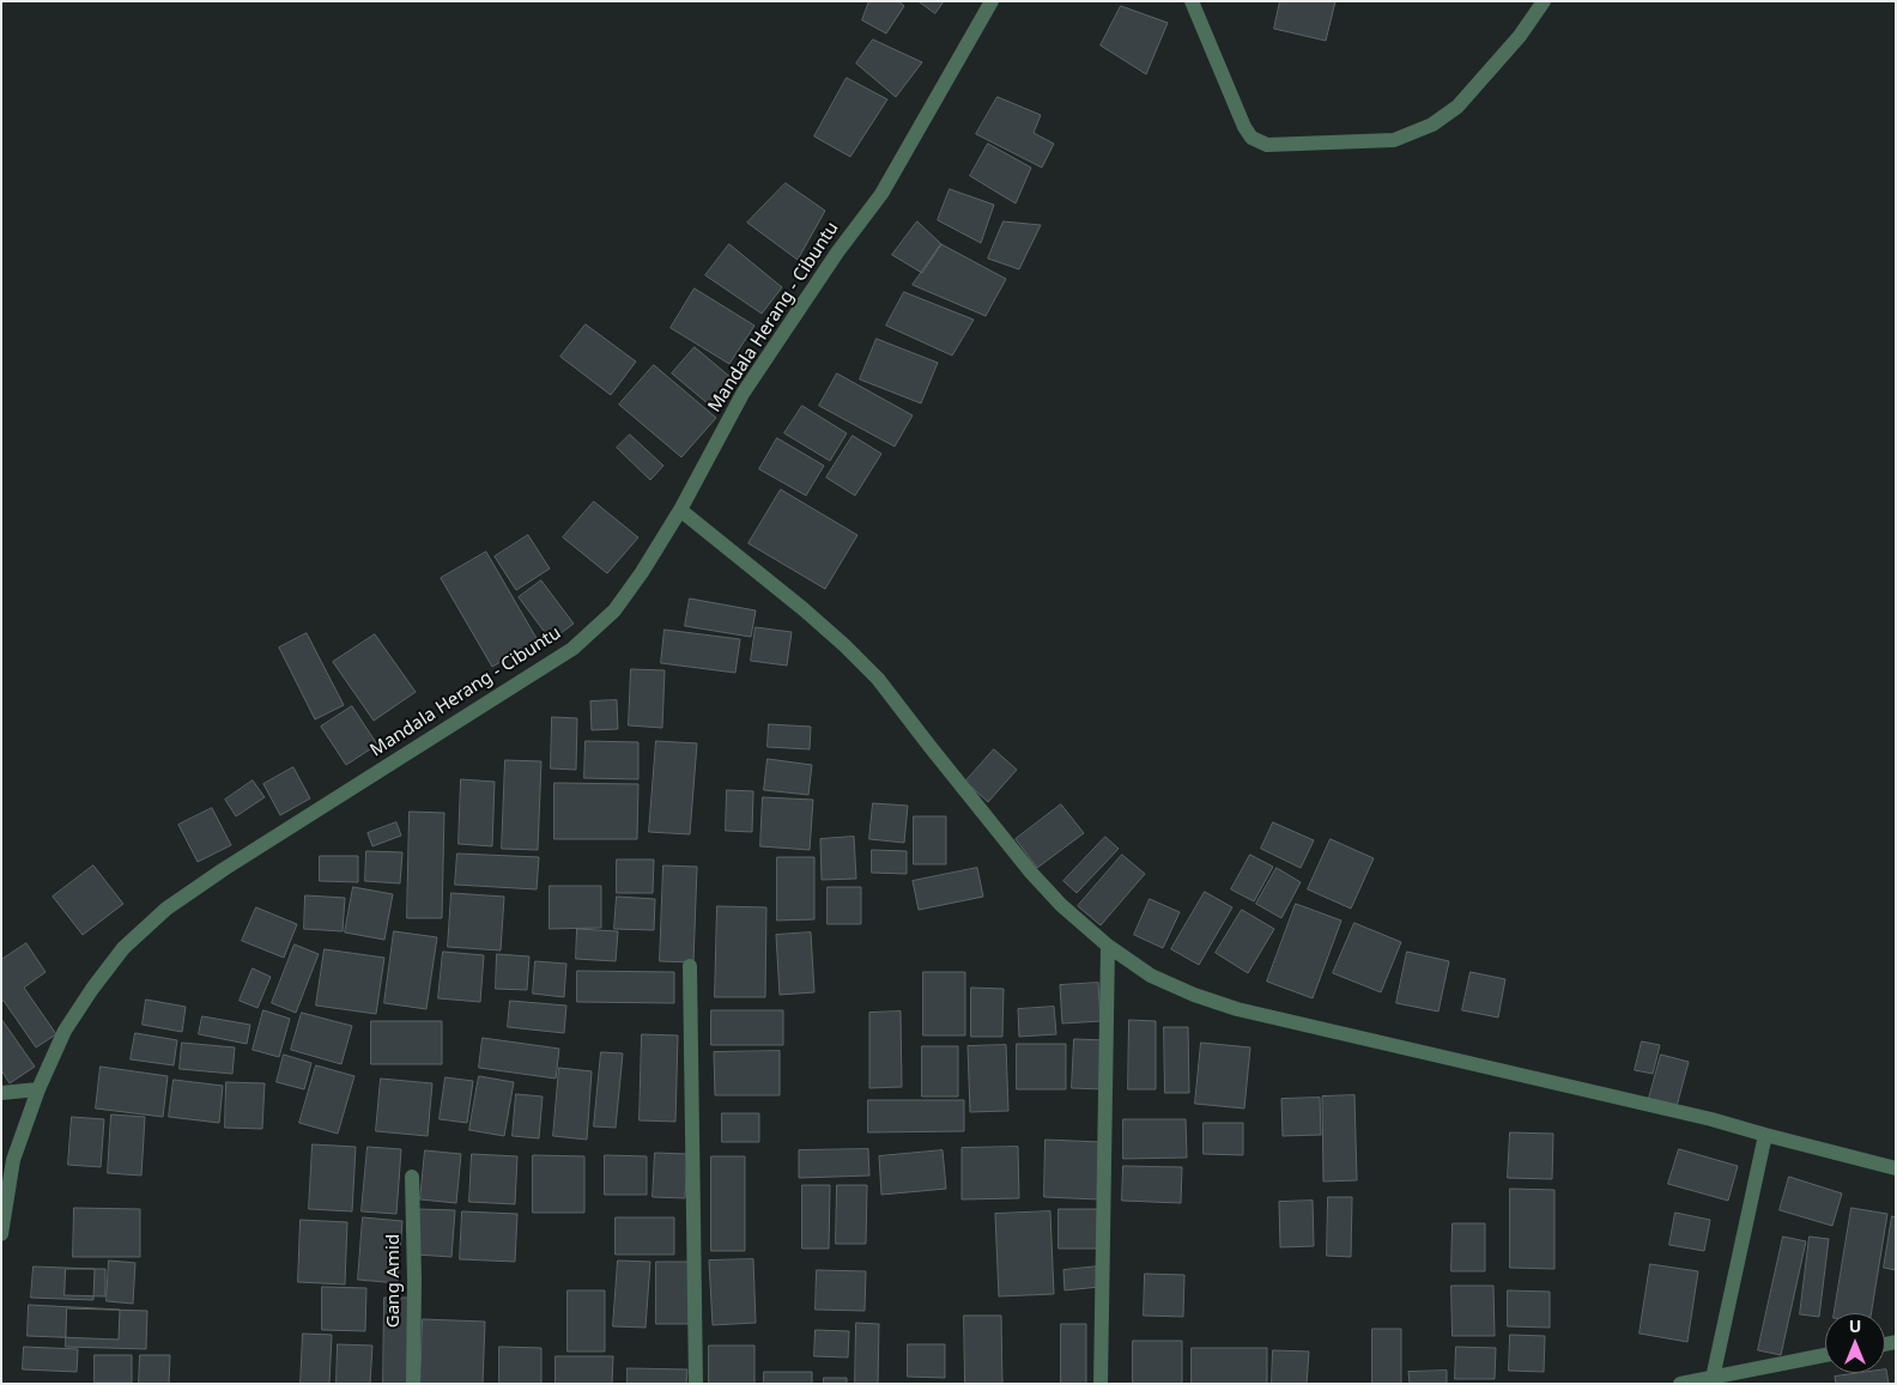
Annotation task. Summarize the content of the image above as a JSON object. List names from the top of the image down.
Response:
{
  "streets": {
    "street": ["Mandala Herang - Cibuntu", "Gang Amid"]
  },
  "north": "top"
}
